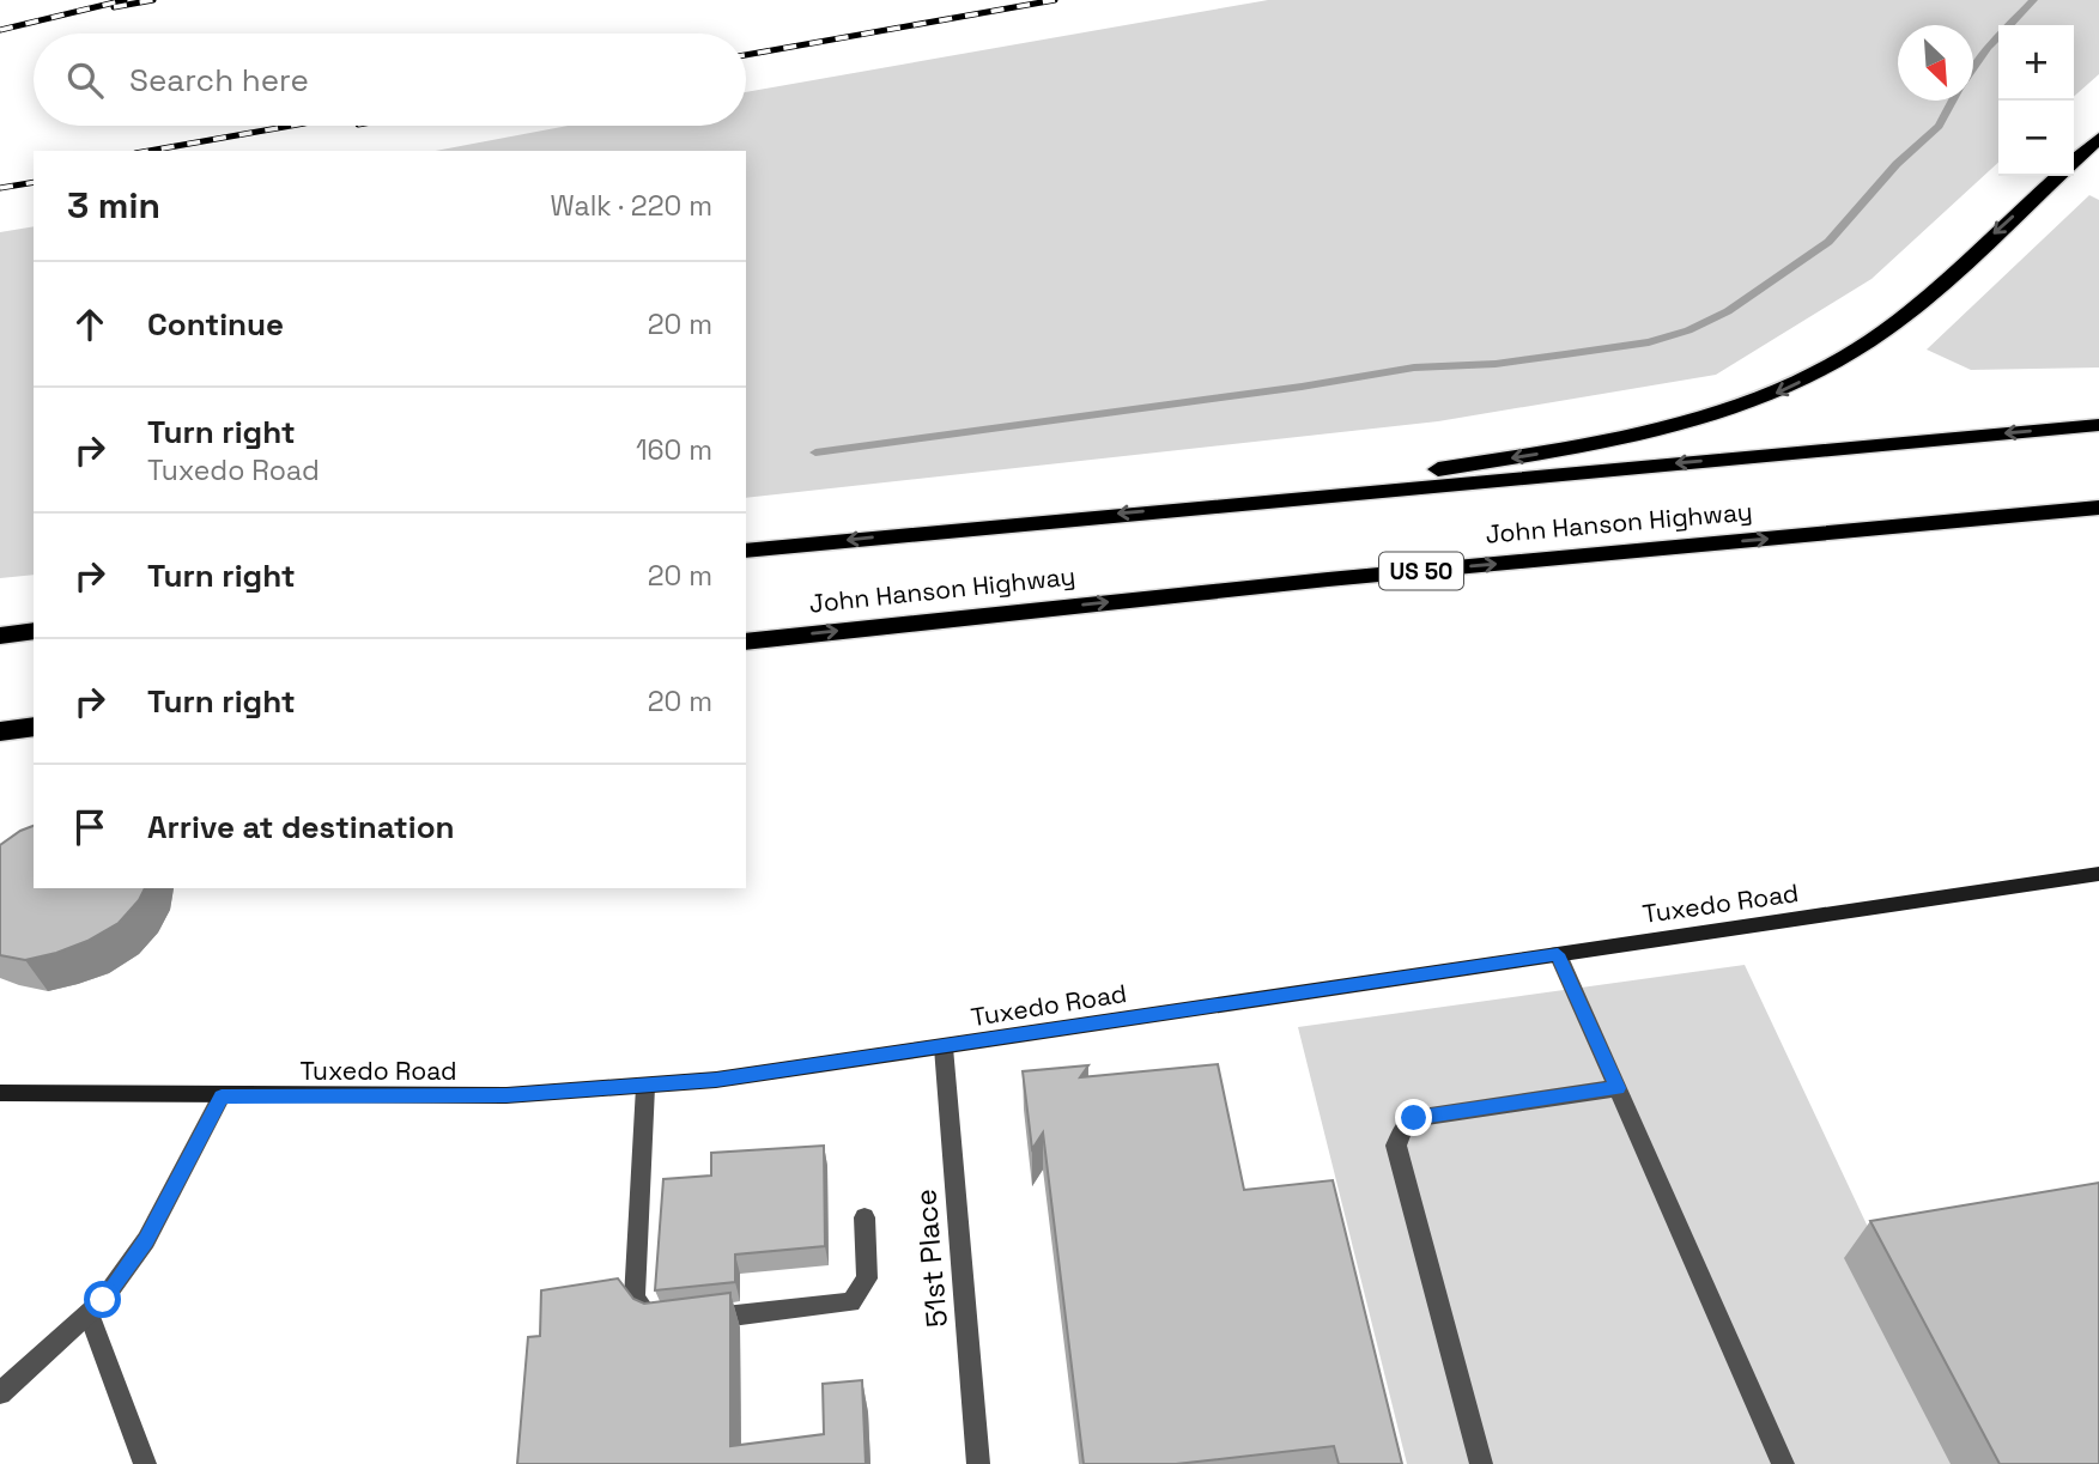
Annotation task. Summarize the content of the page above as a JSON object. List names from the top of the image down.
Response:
{
  "streets": {
    "highway": ["John Hanson Highway", "US 50"],
    "main road": ["Tuxedo Road"],
    "street": ["51st Place"]
  },
  "crossings": [
    ["Tuxedo Road", "51st Place"]
  ],
  "north": "bottom right",
  "page": {
    "map_buttons": ["+", "−"],
    "search": "Search here",
    "heading": ["3 min", "Walk · 220 m"],
    "list": [
      ["Continue", "20 m"],
      ["Turn right", "Tuxedo Road", "160 m"],
      ["Turn right", "20 m"],
      ["Turn right", "20 m"],
      "Arrive at destination"
    ]
  }
}
